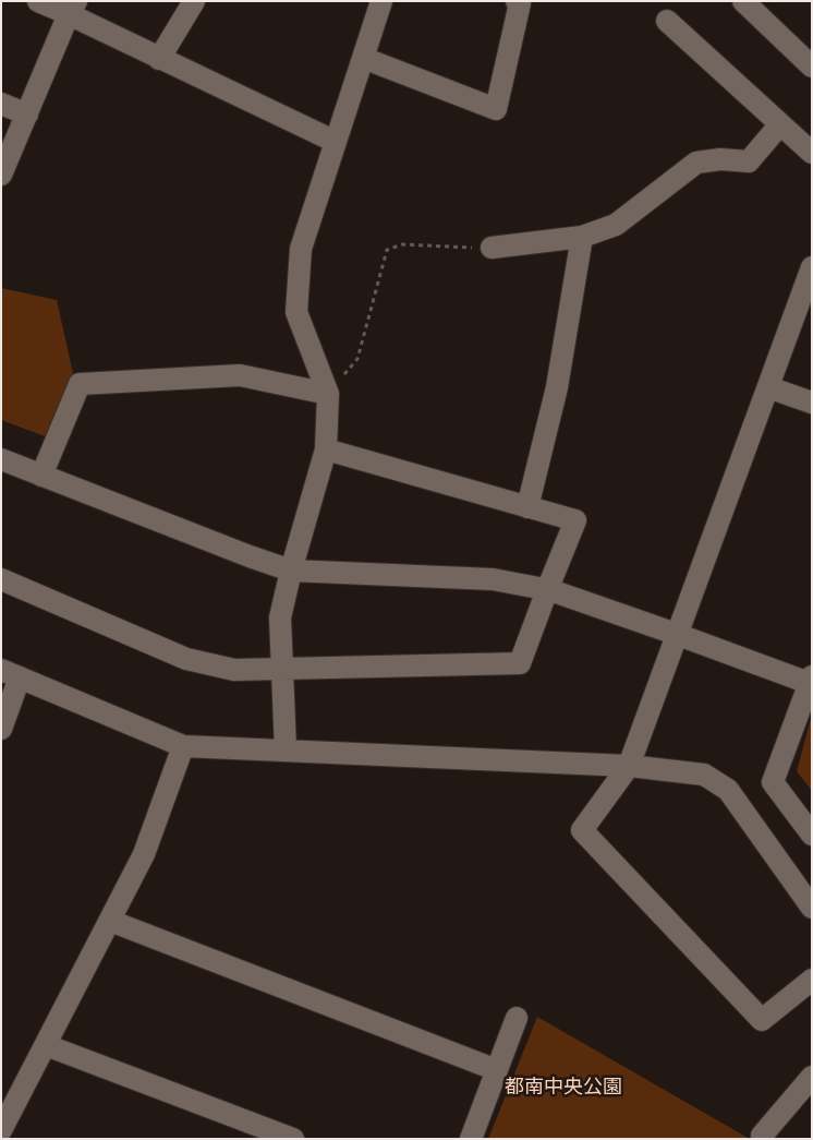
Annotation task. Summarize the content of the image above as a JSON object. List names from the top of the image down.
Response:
{
  "parks": ["都南中央公園"]
}
